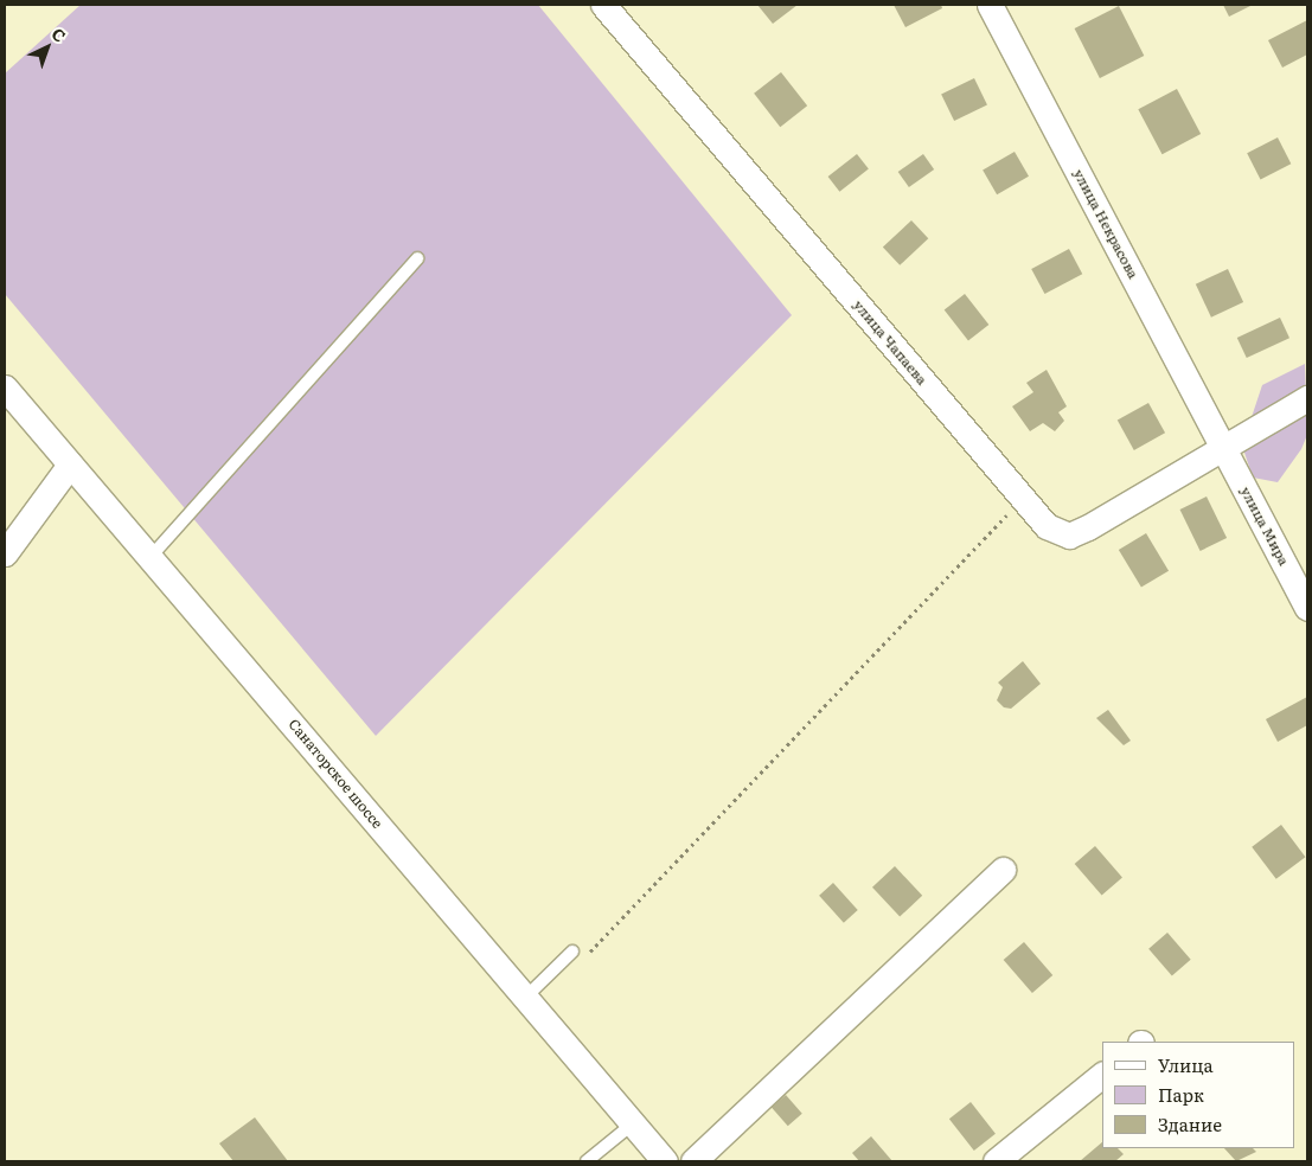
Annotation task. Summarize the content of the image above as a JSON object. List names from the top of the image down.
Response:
{
  "streets": {
    "street": [
      "улица Некрасова",
      "улица Чапаева",
      "улица Мира",
      "Санаторское шоссе"
    ]
  },
  "crossings": [
    ["улица Некрасова", "улица Чапаева"],
    ["улица Некрасова", "улица Мира"],
    ["улица Чапаева", "улица Мира"]
  ],
  "legend": ["Улица", "Парк", "Здание"],
  "north": "top right"
}
